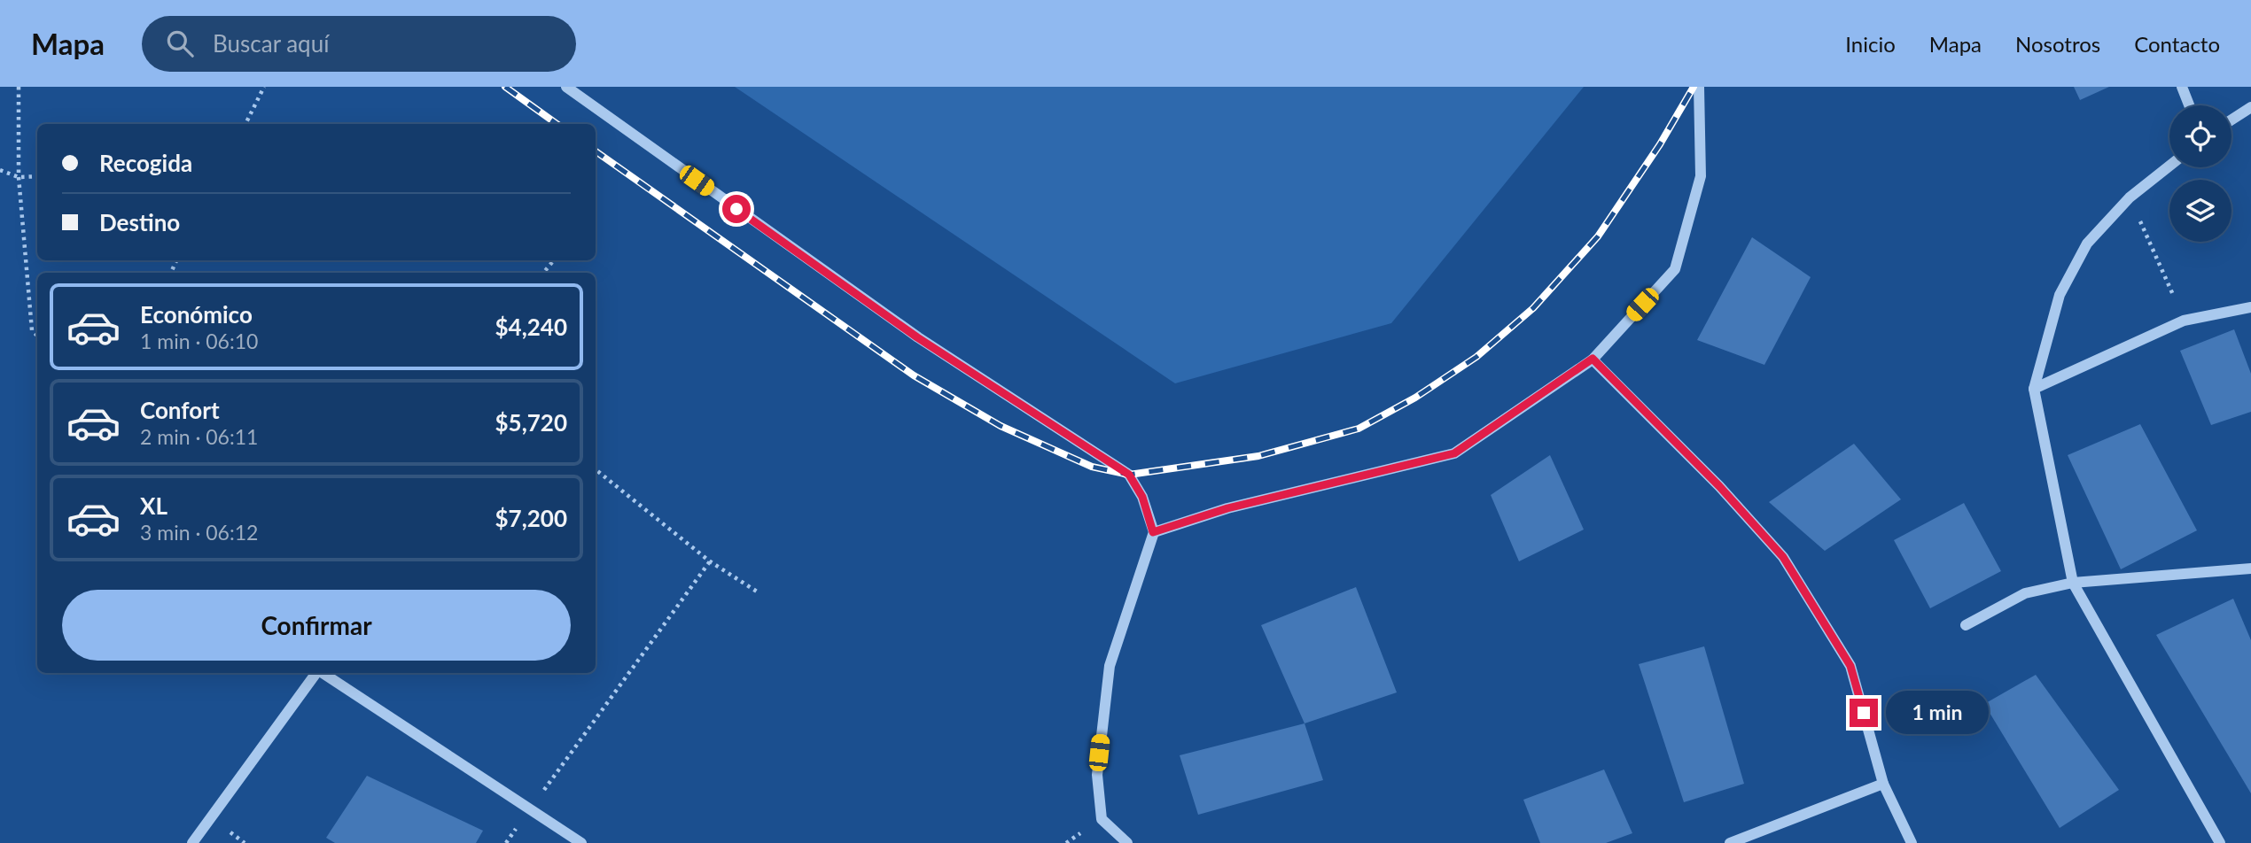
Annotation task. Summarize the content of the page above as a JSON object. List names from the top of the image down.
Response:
{
  "page": {
    "header": "Mapa",
    "search": "Buscar aquí",
    "nav": [
      "Inicio",
      "Mapa",
      "Nosotros",
      "Contacto"
    ],
    "banner": ["Recogida", "Destino"],
    "list": [
      {
        "name": "Económico",
        "note": "1 min · 06:10",
        "value": "$4,240"
      },
      {
        "name": "Confort",
        "note": "2 min · 06:11",
        "value": "$5,720"
      },
      {
        "name": "XL",
        "note": "3 min · 06:12",
        "value": "$7,200"
      }
    ],
    "buttons": "Confirmar",
    "bubble": "1 min"
  }
}
